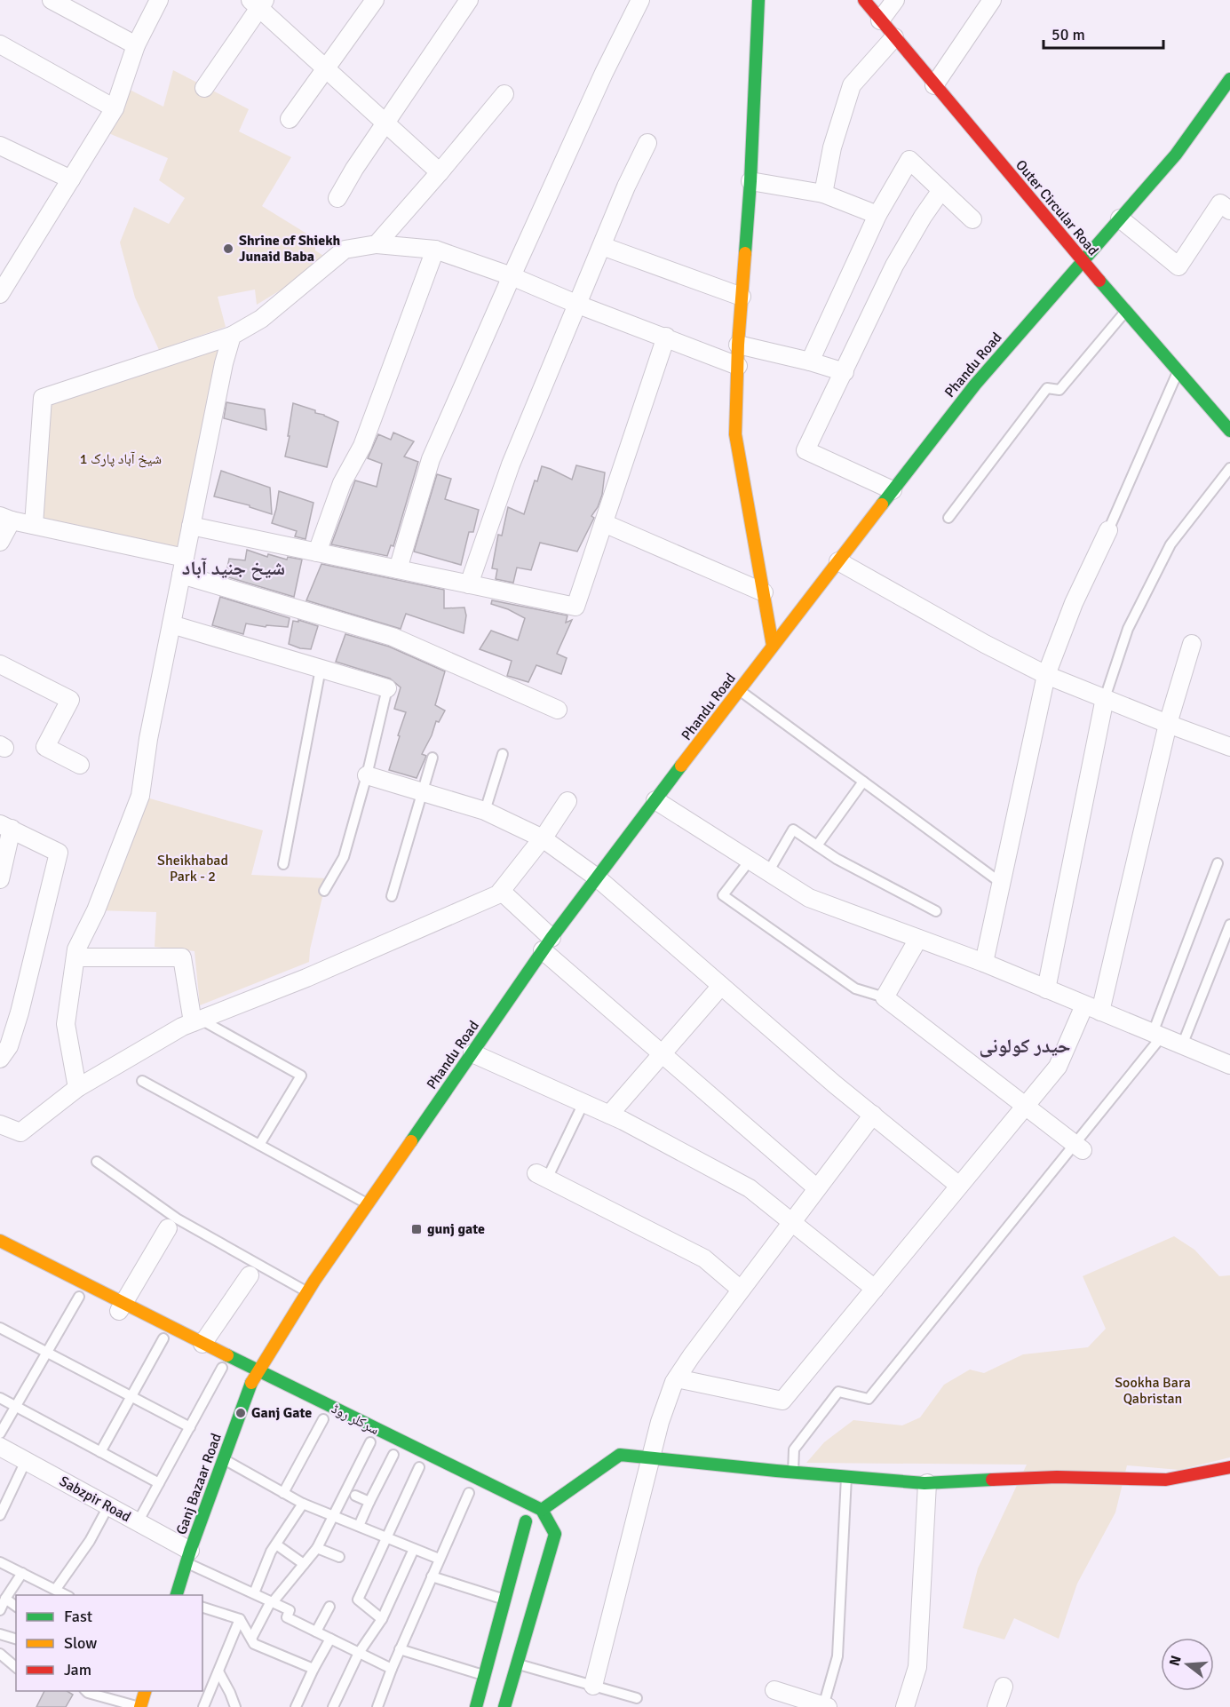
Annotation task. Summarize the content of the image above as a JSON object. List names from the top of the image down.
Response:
{
  "streets": {
    "main road": ["Outer Circular Road", "Phandu Road", "Ganj Bazaar Road"],
    "street": ["Sabzpir Road"]
  },
  "crossings": [
    ["Outer Circular Road", "Phandu Road"],
    ["Phandu Road", "Ganj Bazaar Road"],
    ["Ganj Bazaar Road", "Sabzpir Road"]
  ],
  "districts": ["شیخ جنید آباد", "حیدر کولونی"],
  "parks": ["شیخ آباد پارک 1", "Sheikhabad Park - 2", "Sookha Bara Qabristan"],
  "places": {
    "other": ["Shrine of Shiekh Junaid Baba", "Ganj Gate"],
    "transit": ["gunj gate"]
  },
  "legend": ["Fast", "Slow", "Jam"],
  "scale_bar": "50 m",
  "north": "left"
}
